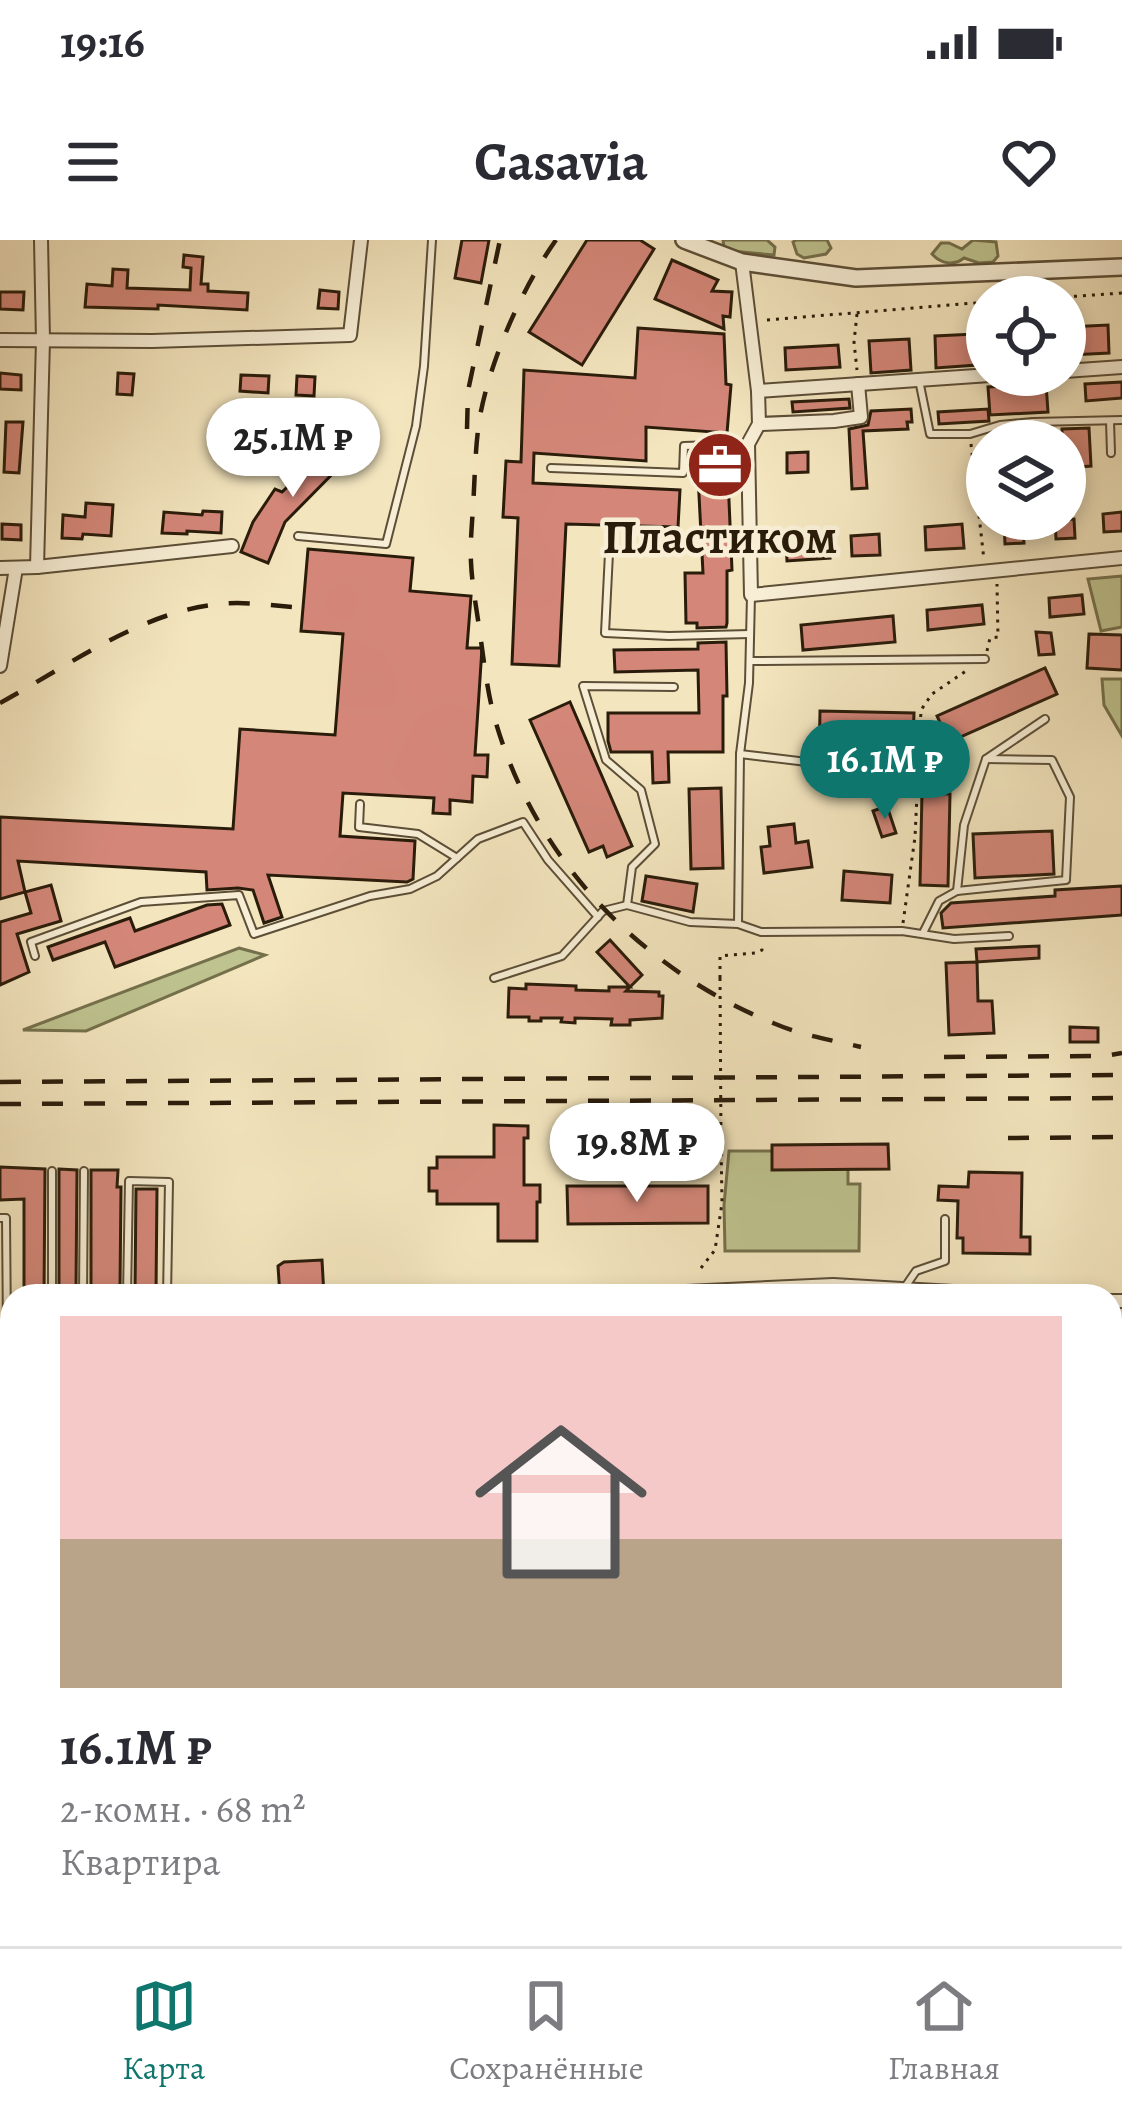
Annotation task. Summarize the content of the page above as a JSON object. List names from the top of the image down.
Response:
{
  "places": {
    "office": ["Пластиком"]
  },
  "page": {
    "status": "19:16",
    "header": "Casavia",
    "price": ["25.1M ₽", "16.1M ₽", "19.8M ₽"],
    "list": [
      {
        "name": "16.1M ₽",
        "note": "2-комн. · 68 m² · Квартира"
      }
    ],
    "tabs": ["Карта", "Сохранённые", "Главная"]
  }
}
